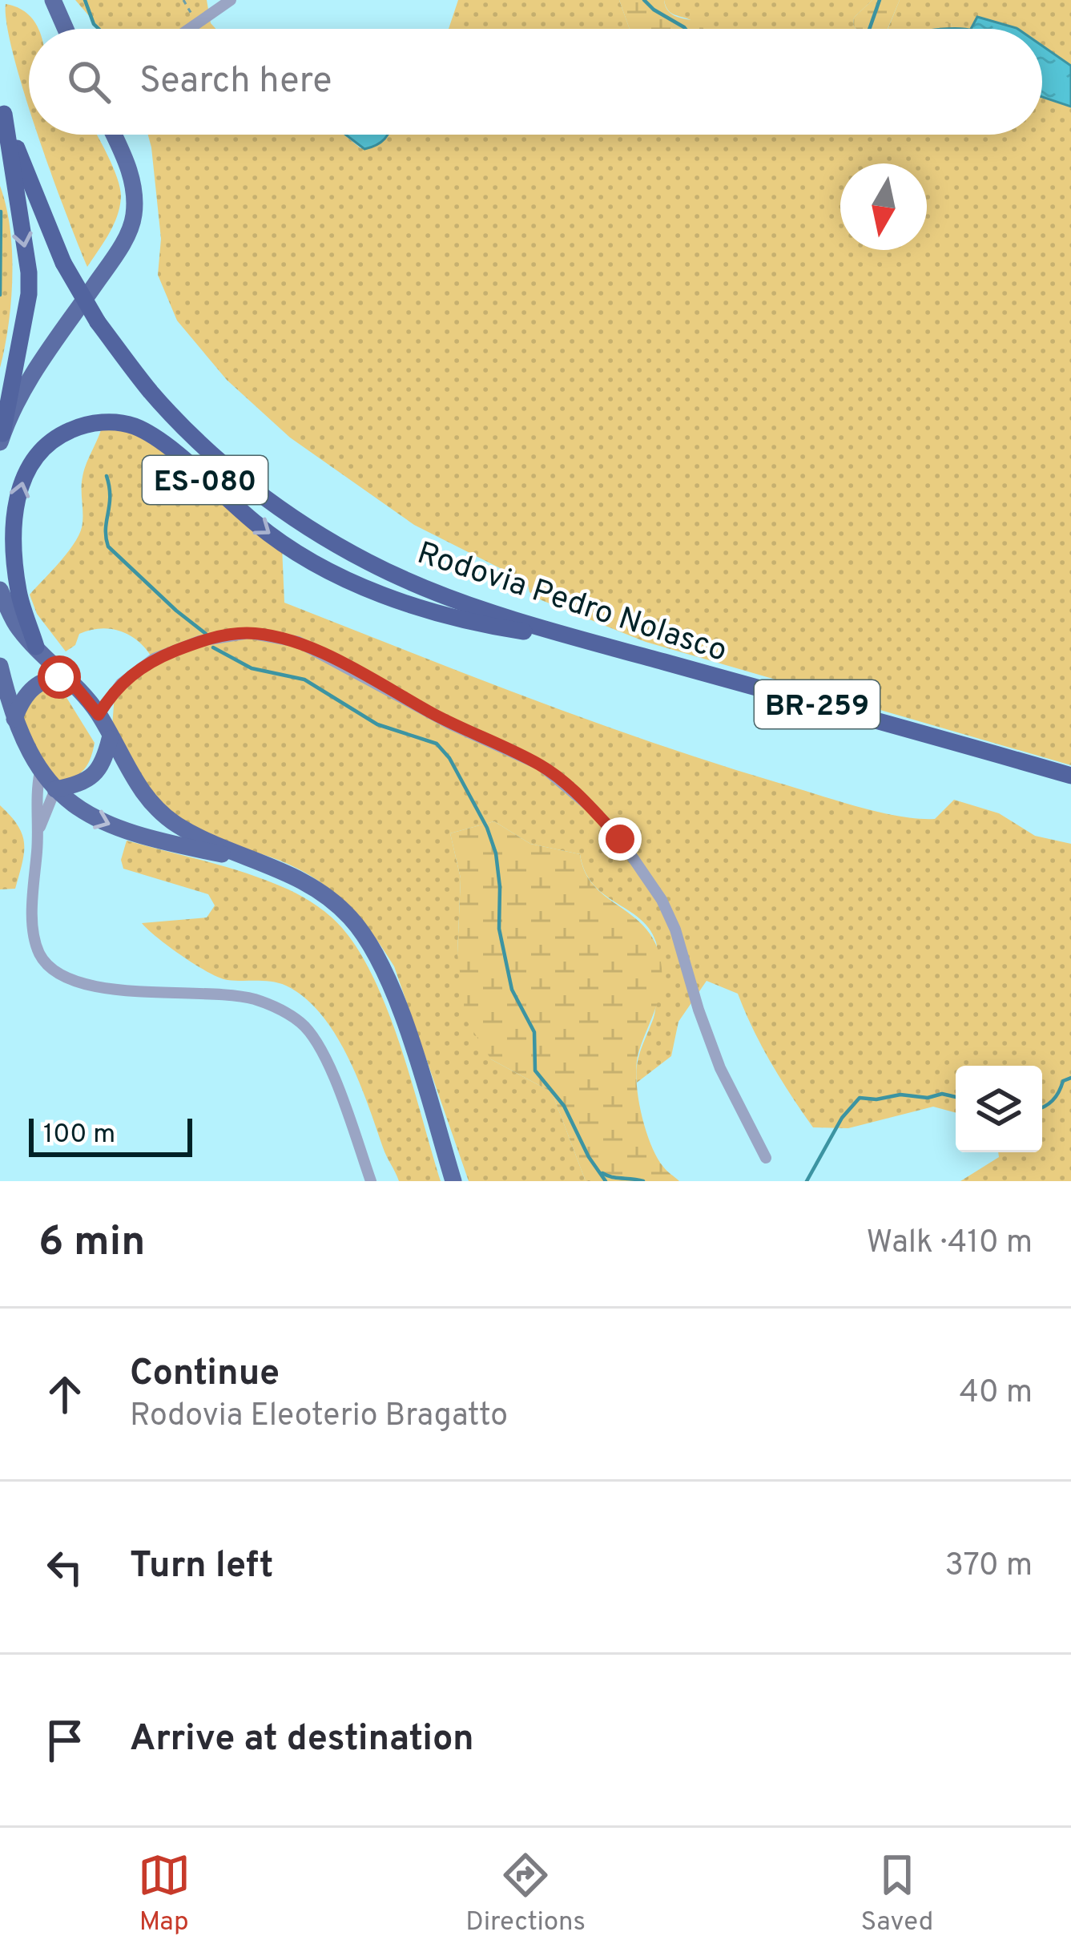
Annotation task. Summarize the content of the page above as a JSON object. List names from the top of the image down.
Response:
{
  "streets": {
    "highway": ["ES-080", "Rodovia Pedro Nolasco", "BR-259"]
  },
  "crossings": [
    ["ES-080", "Rodovia Pedro Nolasco"]
  ],
  "scale_bar": "100 m",
  "north": "bottom",
  "page": {
    "search": "Search here",
    "scale": "100 m",
    "heading": ["6 min", "Walk · 410 m"],
    "list": [
      ["Continue", "Rodovia Eleoterio Bragatto", "40 m"],
      ["Turn left", "370 m"],
      "Arrive at destination"
    ],
    "nav": ["Map", "Directions", "Saved"]
  }
}
